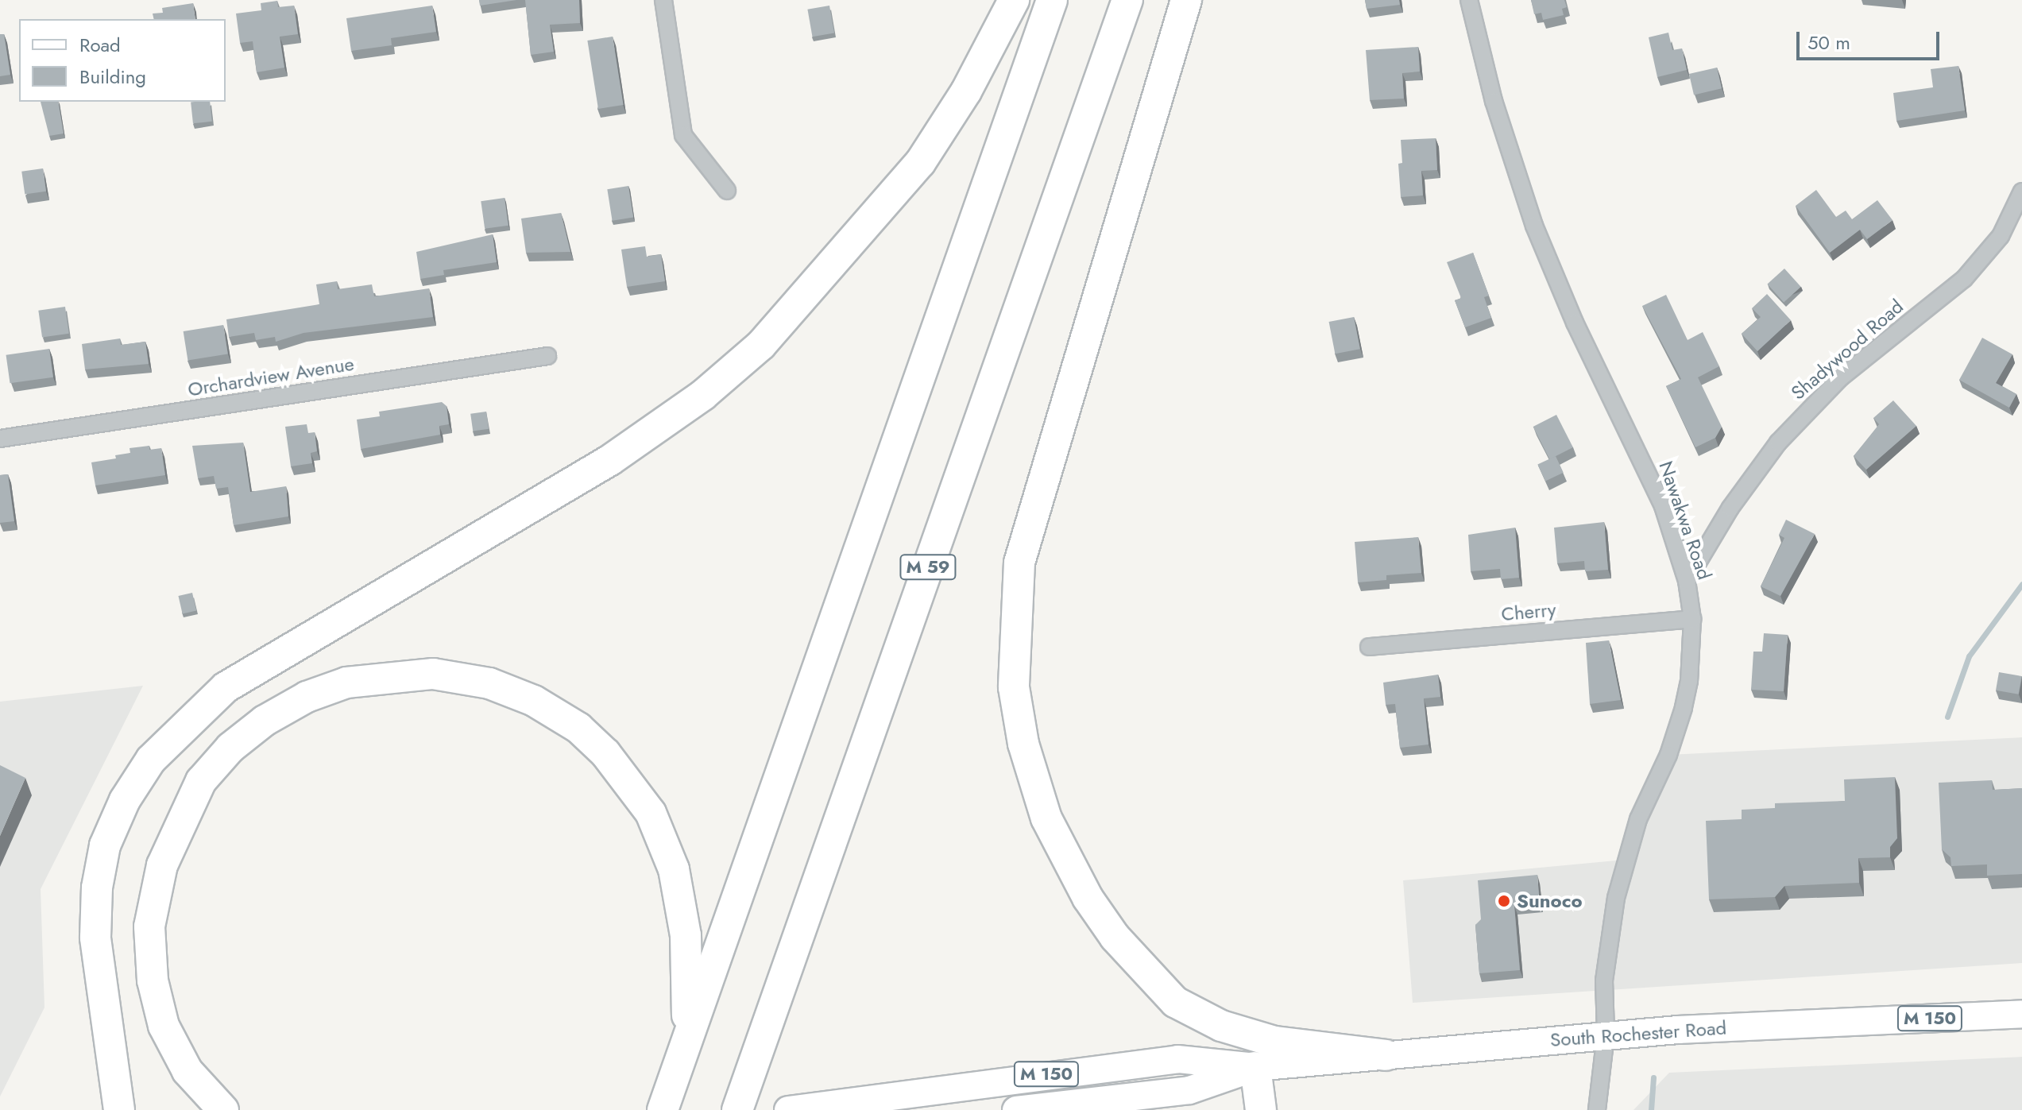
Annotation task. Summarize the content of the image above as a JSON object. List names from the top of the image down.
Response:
{
  "streets": {
    "highway": ["M 59"],
    "main road": ["M 150", "South Rochester Road"],
    "street": [
      "Shadywood Road",
      "Orchardview Avenue",
      "Nawakwa Road",
      "Cherry"
    ]
  },
  "crossings": [
    ["Shadywood Road", "Nawakwa Road"],
    ["Nawakwa Road", "Cherry"],
    ["Nawakwa Road", "South Rochester Road"]
  ],
  "places": ["Sunoco"],
  "legend": ["Road", "Building"],
  "scale_bar": "50 m"
}
